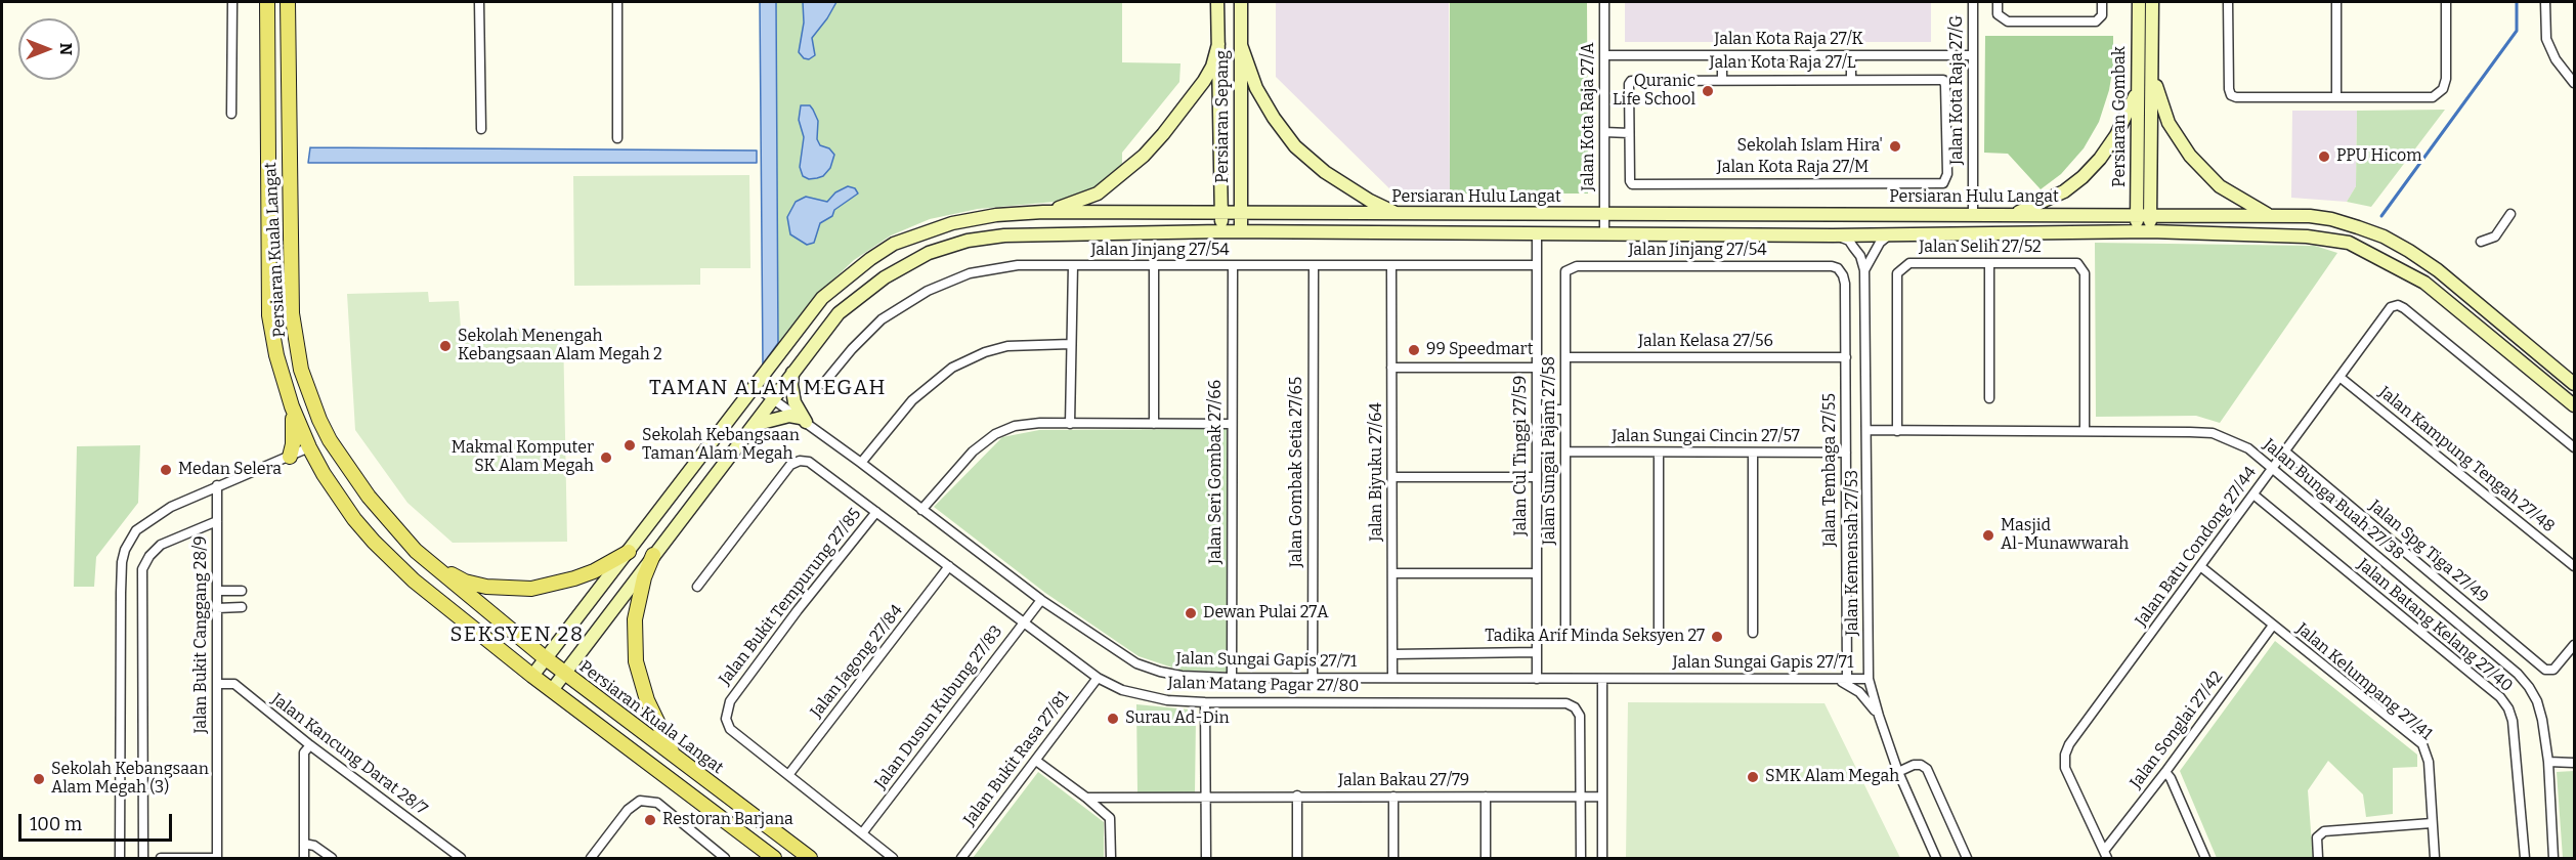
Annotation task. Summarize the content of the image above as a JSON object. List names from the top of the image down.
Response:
{
  "streets": {
    "main road": [
      "Persiaran Sepang",
      "Persiaran Gombak",
      "Persiaran Hulu Langat",
      "Persiaran Kuala Langat"
    ],
    "street": [
      "Jalan Kota Raja 27/K",
      "Jalan Kota Raja 27/L",
      "Jalan Kota Raja 27/G",
      "Jalan Kota Raja 27/A",
      "Jalan Kota Raja 27/M",
      "Jalan Selih 27/52",
      "Jalan Jinjang 27/54",
      "Jalan Kelasa 27/56",
      "Jalan Sungai Cincin 27/57",
      "Jalan Sungai Pajam 27/58",
      "Jalan Cul Tinggi 27/59",
      "Jalan Kampung Tengah 27/48",
      "Jalan Tembaga 27/55",
      "Jalan Seri Gombak 27/66",
      "Jalan Gombak Setia 27/65",
      "Jalan Biyuku 27/64",
      "Jalan Bunga Buah 27/38",
      "Jalan Batu Condong 27/44",
      "Jalan Spg Tiga 27/49",
      "Jalan Kemensah 27/53",
      "Jalan Bukit Tempurung 27/85",
      "Jalan Batang Kelang 27/40",
      "Jalan Bukit Canggang 28/9",
      "Jalan Sungai Gapis 27/71",
      "Jalan Jagong 27/84",
      "Jalan Kelumpang 27/41",
      "Jalan Matang Pagar 27/80",
      "Jalan Dusun Kubung 27/83",
      "Jalan Songlai 27/42",
      "Jalan Kancung Darat 28/7",
      "Jalan Bukit Rasa 27/81",
      "Jalan Bakau 27/79"
    ]
  },
  "crossings": [
    ["Jalan Kota Raja 27/K", "Jalan Kota Raja 27/G"],
    ["Jalan Kota Raja 27/K", "Jalan Kota Raja 27/A"],
    ["Jalan Kota Raja 27/L", "Jalan Kota Raja 27/M"],
    ["Jalan Kota Raja 27/G", "Persiaran Hulu Langat"],
    ["Persiaran Sepang", "Persiaran Hulu Langat"],
    ["Jalan Kota Raja 27/A", "Persiaran Hulu Langat"],
    ["Persiaran Gombak", "Persiaran Hulu Langat"],
    ["Persiaran Hulu Langat", "Persiaran Kuala Langat"],
    ["Persiaran Hulu Langat", "Jalan Cul Tinggi 27/59"],
    ["Persiaran Hulu Langat", "Jalan Sungai Gapis 27/71"],
    ["Jalan Selih 27/52", "Jalan Bunga Buah 27/38"],
    ["Jalan Jinjang 27/54", "Jalan Sungai Pajam 27/58"],
    ["Jalan Jinjang 27/54", "Jalan Cul Tinggi 27/59"],
    ["Jalan Jinjang 27/54", "Jalan Tembaga 27/55"],
    ["Jalan Jinjang 27/54", "Jalan Seri Gombak 27/66"],
    ["Jalan Jinjang 27/54", "Jalan Gombak Setia 27/65"],
    ["Jalan Jinjang 27/54", "Jalan Biyuku 27/64"],
    ["Jalan Kelasa 27/56", "Jalan Sungai Pajam 27/58"],
    ["Jalan Kelasa 27/56", "Jalan Tembaga 27/55"],
    ["Jalan Sungai Cincin 27/57", "Jalan Sungai Pajam 27/58"],
    ["Jalan Sungai Cincin 27/57", "Jalan Tembaga 27/55"],
    ["Jalan Cul Tinggi 27/59", "Jalan Sungai Gapis 27/71"],
    ["Jalan Kampung Tengah 27/48", "Jalan Batu Condong 27/44"],
    ["Jalan Tembaga 27/55", "Jalan Sungai Gapis 27/71"],
    ["Jalan Seri Gombak 27/66", "Jalan Sungai Gapis 27/71"],
    ["Jalan Gombak Setia 27/65", "Jalan Sungai Gapis 27/71"],
    ["Jalan Biyuku 27/64", "Jalan Sungai Gapis 27/71"],
    ["Jalan Bunga Buah 27/38", "Jalan Batu Condong 27/44"],
    ["Jalan Bunga Buah 27/38", "Jalan Kemensah 27/53"],
    ["Jalan Batu Condong 27/44", "Jalan Spg Tiga 27/49"],
    ["Jalan Batu Condong 27/44", "Jalan Batang Kelang 27/40"],
    ["Jalan Batu Condong 27/44", "Jalan Kelumpang 27/41"],
    ["Jalan Batu Condong 27/44", "Jalan Songlai 27/42"],
    ["Jalan Kemensah 27/53", "Jalan Sungai Gapis 27/71"],
    ["Jalan Bukit Tempurung 27/85", "Jalan Jagong 27/84"],
    ["Jalan Bukit Tempurung 27/85", "Jalan Matang Pagar 27/80"],
    ["Jalan Bukit Canggang 28/9", "Jalan Kancung Darat 28/7"],
    ["Jalan Sungai Gapis 27/71", "Jalan Dusun Kubung 27/83"],
    ["Jalan Jagong 27/84", "Jalan Matang Pagar 27/80"],
    ["Jalan Kelumpang 27/41", "Jalan Songlai 27/42"],
    ["Jalan Matang Pagar 27/80", "Jalan Dusun Kubung 27/83"],
    ["Jalan Matang Pagar 27/80", "Jalan Bukit Rasa 27/81"],
    ["Jalan Matang Pagar 27/80", "Jalan Bakau 27/79"]
  ],
  "districts": ["TAMAN ALAM MEGAH", "SEKSYEN 28"],
  "places": [
    "Quranic Life School",
    "Sekolah Islam Hira'",
    "PPU Hicom",
    "Sekolah Menengah Kebangsaan Alam Megah 2",
    "99 Speedmart",
    "Sekolah Kebangsaan Taman Alam Megah",
    "Makmal Komputer SK Alam Megah",
    "Medan Selera",
    "Masjid Al-Munawwarah",
    "Dewan Pulai 27A",
    "Tadika Arif Minda Seksyen 27",
    "Surau Ad-Din",
    "SMK Alam Megah",
    "Sekolah Kebangsaan Alam Megah (3)",
    "Restoran Barjana"
  ],
  "scale_bar": "100 m",
  "north": "right"
}
